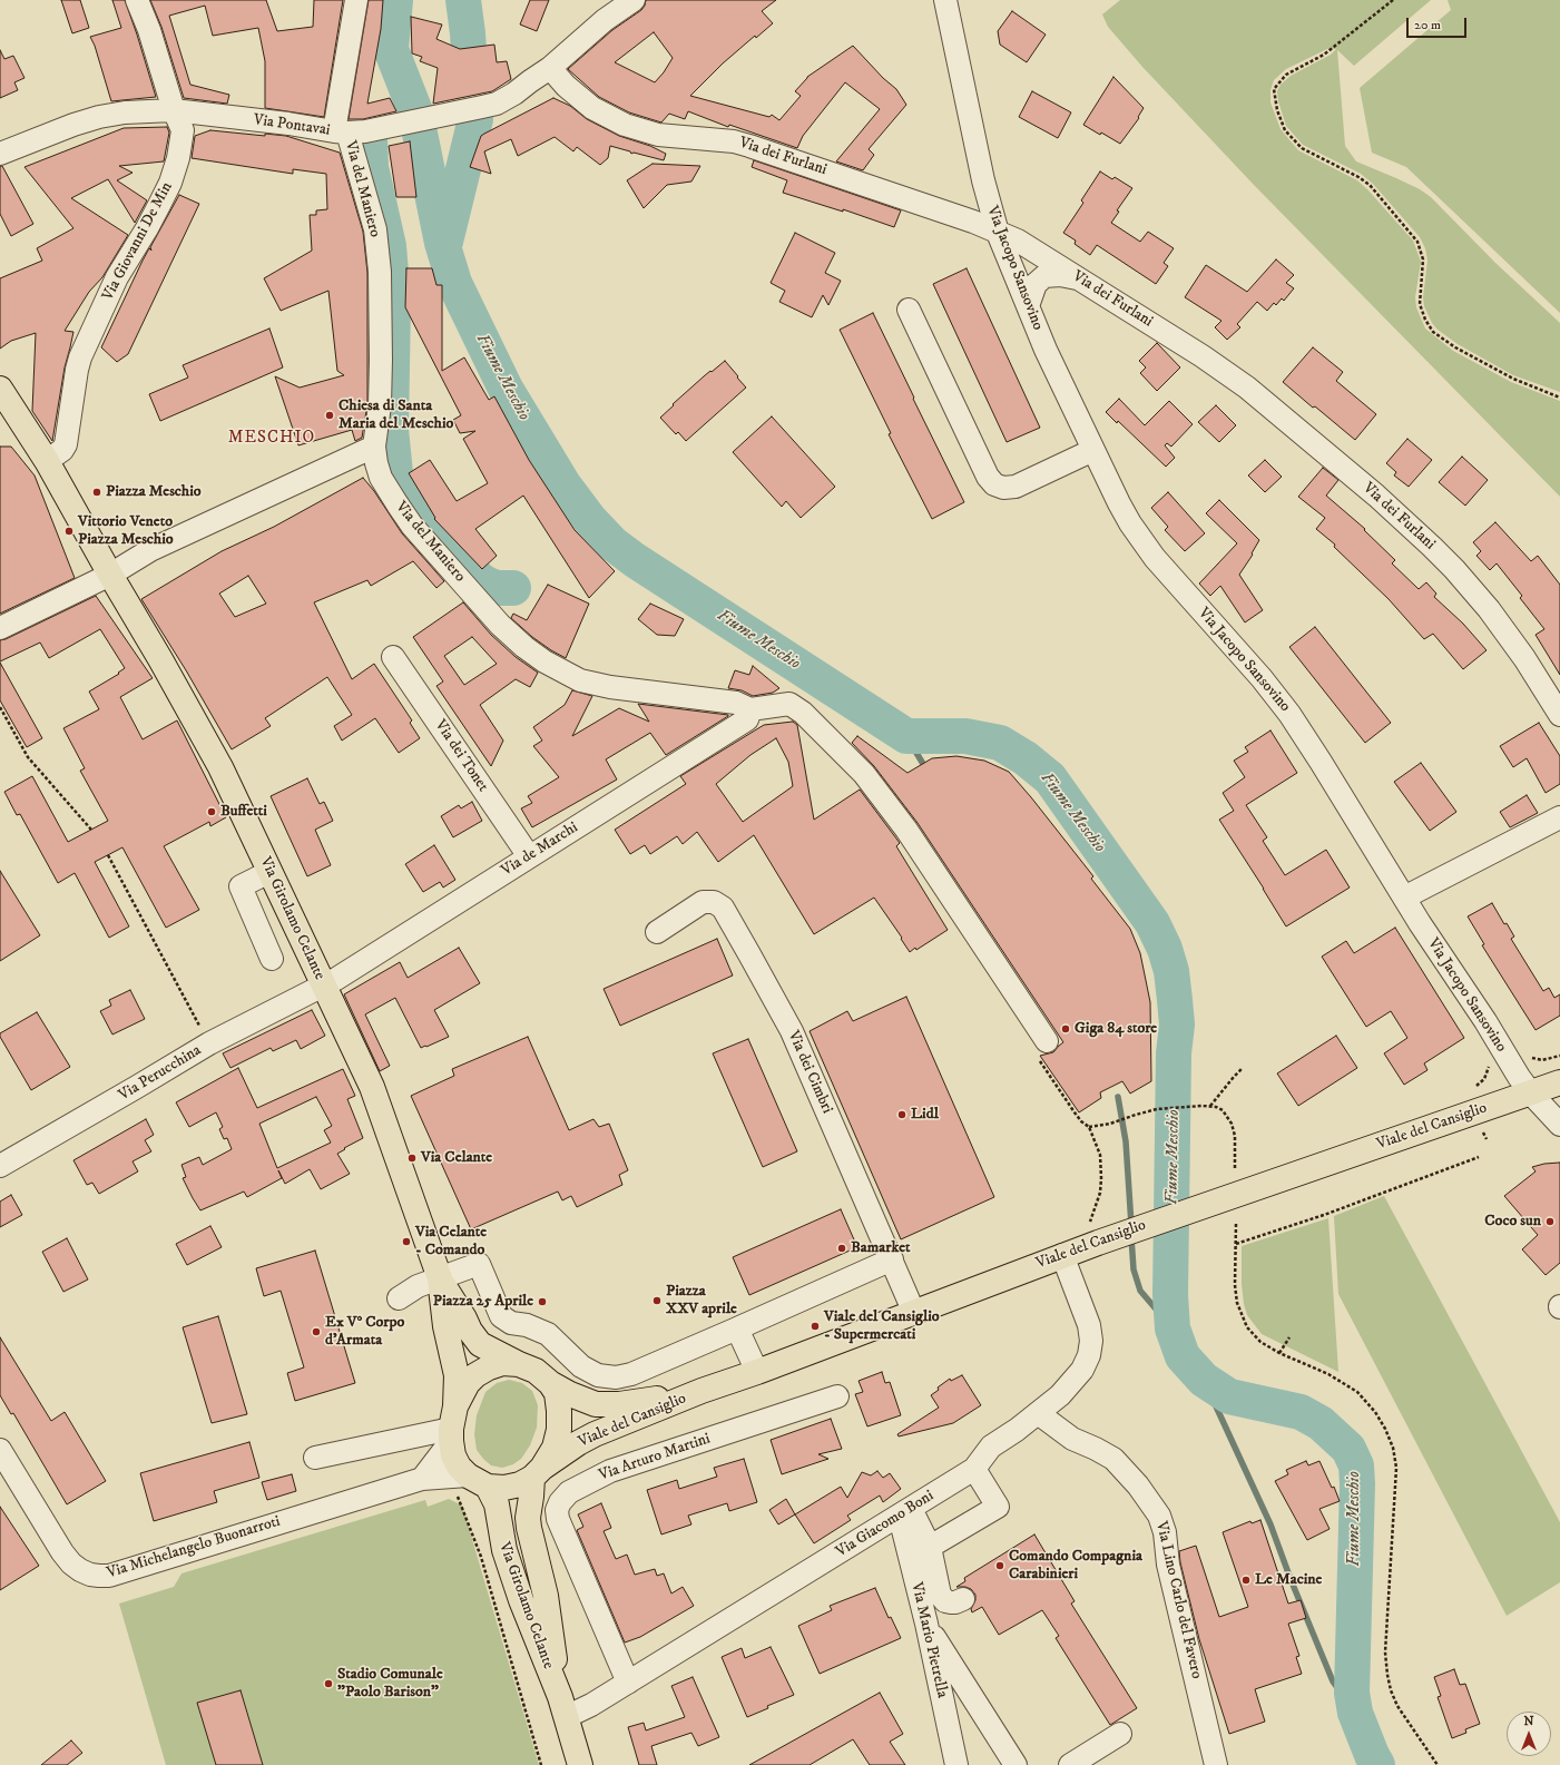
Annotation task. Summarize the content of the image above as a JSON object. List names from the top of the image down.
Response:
{
  "streets": {
    "main road": ["Via Girolamo Celante", "Viale del Cansiglio"],
    "street": [
      "Via Pontavai",
      "Via dei Furlani",
      "Via del Maniero",
      "Via Giovanni De Min",
      "Via Jacopo Sansovino",
      "Via dei Tonet",
      "Via de Marchi",
      "Via dei Cimbri",
      "Via Perucchina",
      "Via Arturo Martini",
      "Via Giacomo Boni",
      "Via Michelangelo Buonarroti",
      "Via Lino Carlo del Favero",
      "Via Mario Pietrella"
    ]
  },
  "crossings": [
    ["Via Pontavai", "Via dei Furlani"],
    ["Via Pontavai", "Via del Maniero"],
    ["Via Pontavai", "Via Giovanni De Min"],
    ["Via dei Furlani", "Via Jacopo Sansovino"],
    ["Via del Maniero", "Via de Marchi"],
    ["Via Giovanni De Min", "Via Girolamo Celante"],
    ["Via Jacopo Sansovino", "Viale del Cansiglio"],
    ["Via dei Tonet", "Via de Marchi"],
    ["Via de Marchi", "Via Girolamo Celante"],
    ["Via de Marchi", "Via Perucchina"],
    ["Via Girolamo Celante", "Via Perucchina"],
    ["Via Girolamo Celante", "Viale del Cansiglio"],
    ["Via Girolamo Celante", "Via Giacomo Boni"],
    ["Via Girolamo Celante", "Via Michelangelo Buonarroti"],
    ["Via dei Cimbri", "Viale del Cansiglio"],
    ["Viale del Cansiglio", "Via Giacomo Boni"],
    ["Viale del Cansiglio", "Via Michelangelo Buonarroti"],
    ["Via Arturo Martini", "Via Giacomo Boni"],
    ["Via Giacomo Boni", "Via Lino Carlo del Favero"],
    ["Via Giacomo Boni", "Via Mario Pietrella"]
  ],
  "districts": ["MESCHIO"],
  "water": ["Fiume Meschio"],
  "places": [
    "Chiesa di Santa Maria del Meschio",
    "Piazza Meschio",
    "Vittorio Veneto Piazza Meschio",
    "Buffetti",
    "Giga 84 store",
    "Lidl",
    "Via Celante",
    "Coco sun",
    "Via Celante - Comando",
    "Bamarket",
    "Piazza XXV aprile",
    "Piazza 25 Aprile",
    "Viale del Cansiglio - Supermercati",
    "Ex V° Corpo d'Armata",
    "Comando Compagnia Carabinieri",
    "Le Macine",
    "Stadio Comunale \"Paolo Barison\""
  ],
  "scale_bar": "20 m",
  "north": "top"
}
